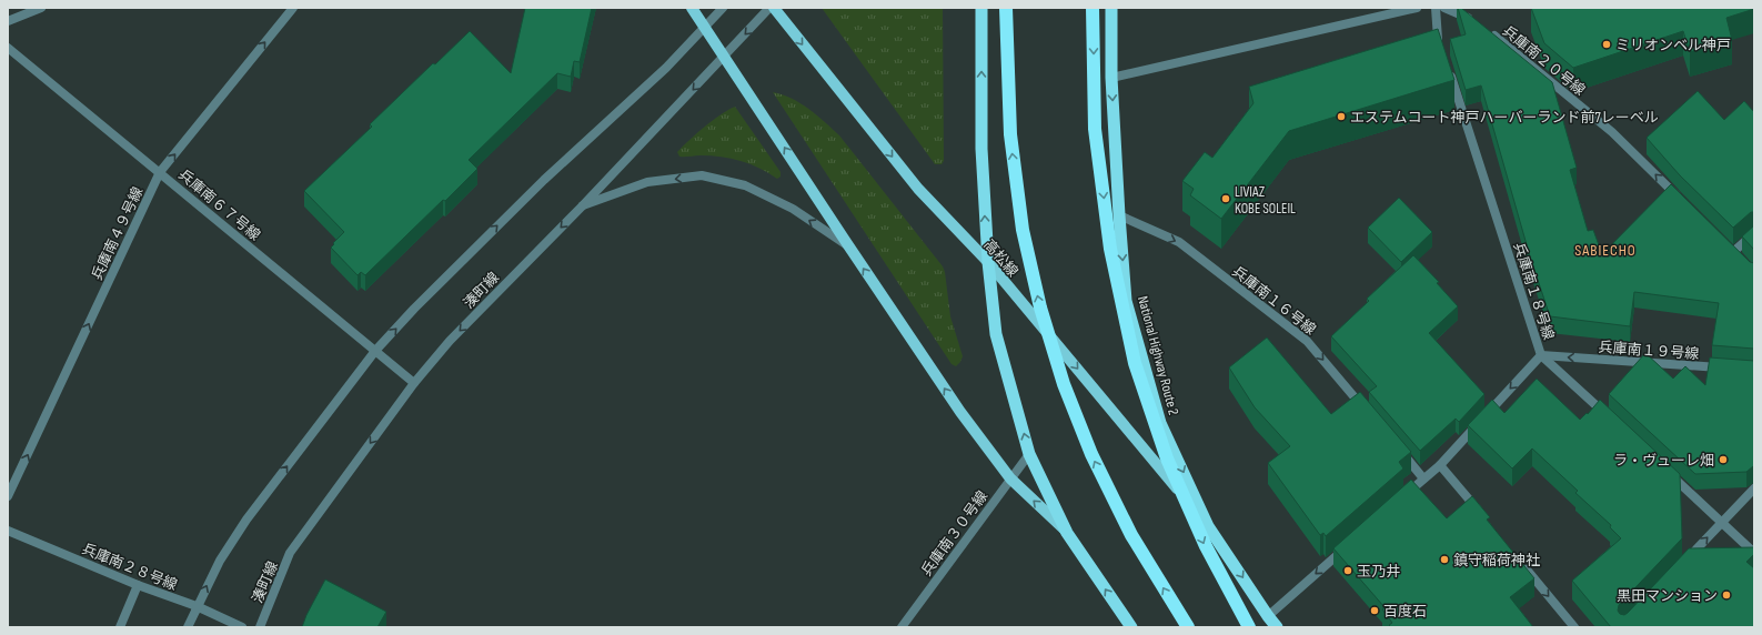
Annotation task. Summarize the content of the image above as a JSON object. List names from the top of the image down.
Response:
{
  "streets": {
    "highway": ["National Highway Route 2"],
    "main road": ["高松線"],
    "street": [
      "兵庫南２０号線",
      "兵庫南６７号線",
      "兵庫南４９号線",
      "湊町線",
      "兵庫南１８号線",
      "兵庫南１６号線",
      "兵庫南１９号線",
      "兵庫南３０号線",
      "兵庫南２８号線"
    ]
  },
  "crossings": [
    ["兵庫南６７号線", "兵庫南４９号線"],
    ["兵庫南６７号線", "湊町線"],
    ["高松線", "National Highway Route 2"],
    ["兵庫南１８号線", "兵庫南１９号線"],
    ["兵庫南１６号線", "National Highway Route 2"]
  ],
  "one_way": [
    "兵庫南２０号線",
    "兵庫南４９号線",
    "兵庫南１６号線",
    "兵庫南１９号線"
  ],
  "districts": ["SABIECHO"],
  "places": [
    "ミリオンベル神戸",
    "エステムコート神戸ハーバーランド前7レーベル",
    "LIVIAZ KOBE SOLEIL",
    "ラ・ヴューレ畑",
    "鎮守稲荷神社",
    "玉乃井",
    "黒田マンション",
    "百度石"
  ]
}
